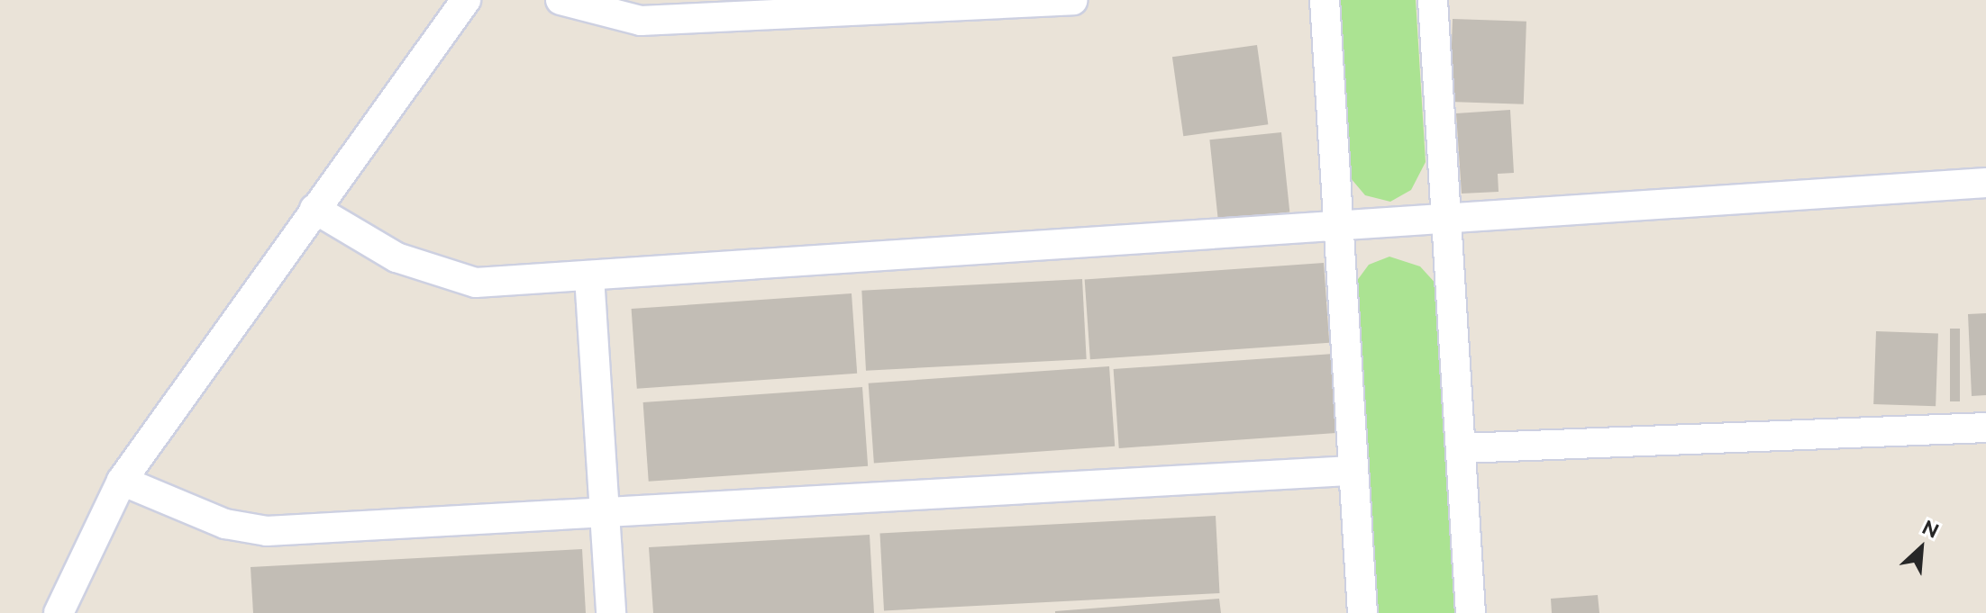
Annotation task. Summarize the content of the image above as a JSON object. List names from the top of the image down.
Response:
{
  "north": "top right"
}
